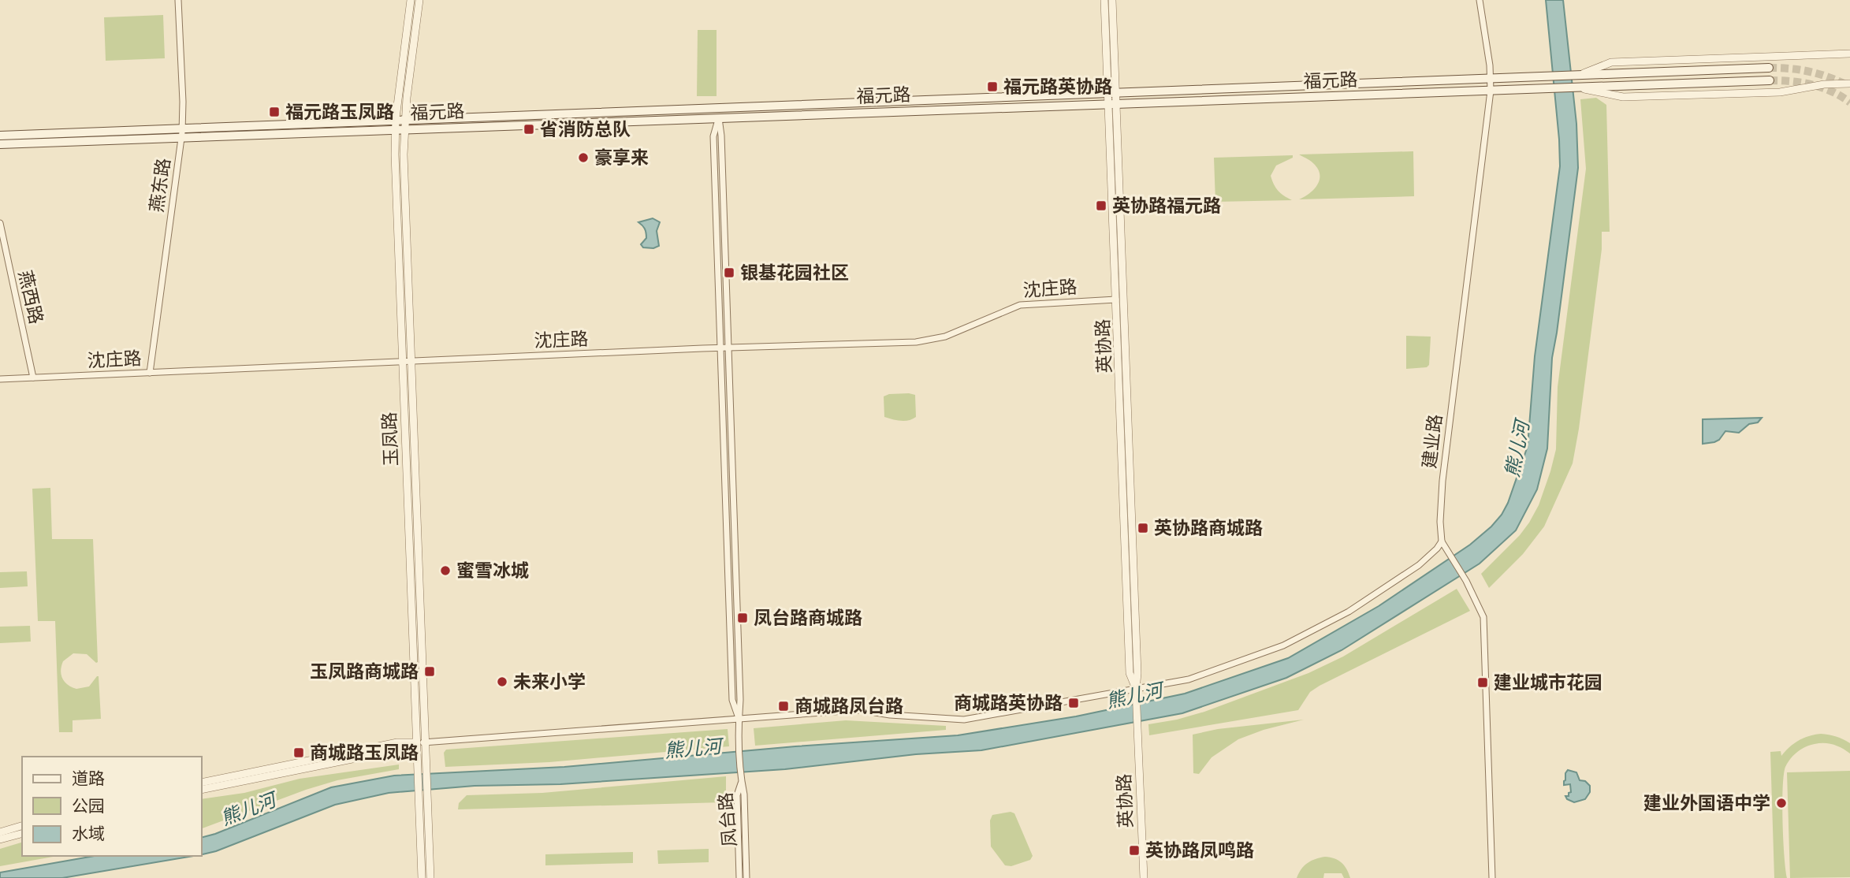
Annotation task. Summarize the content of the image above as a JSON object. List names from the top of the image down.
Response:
{
  "streets": {
    "main road": ["福元路"],
    "street": [
      "燕东路",
      "沈庄路",
      "燕西路",
      "英协路",
      "玉凤路",
      "建业路",
      "凤台路"
    ]
  },
  "crossings": [
    ["福元路", "燕东路"],
    ["福元路", "英协路"],
    ["福元路", "玉凤路"],
    ["福元路", "建业路"],
    ["燕东路", "沈庄路"],
    ["沈庄路", "燕西路"],
    ["沈庄路", "英协路"],
    ["沈庄路", "玉凤路"]
  ],
  "water": ["熊儿河"],
  "places": {
    "transit": [
      "福元路英协路",
      "福元路玉凤路",
      "省消防总队",
      "英协路福元路",
      "银基花园社区",
      "英协路商城路",
      "凤台路商城路",
      "玉凤路商城路",
      "建业城市花园",
      "商城路英协路",
      "商城路凤台路",
      "商城路玉凤路",
      "英协路凤鸣路"
    ],
    "other": [
      "豪享来",
      "蜜雪冰城",
      "未来小学",
      "建业外国语中学"
    ]
  },
  "legend": ["道路", "公园", "水域"]
}
